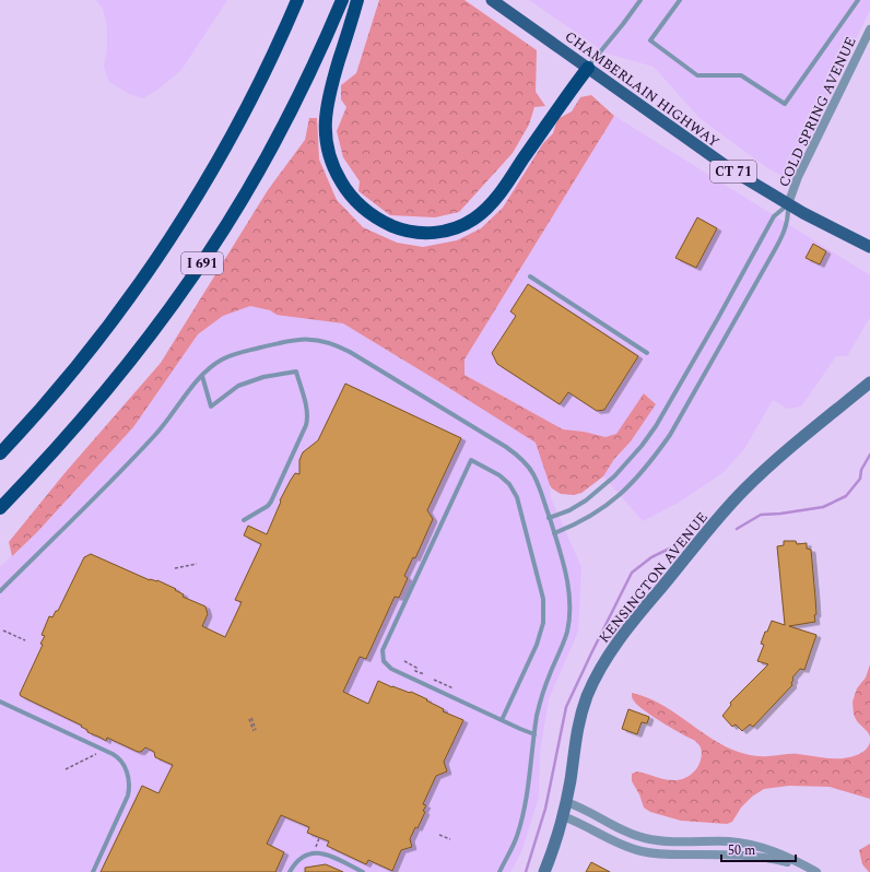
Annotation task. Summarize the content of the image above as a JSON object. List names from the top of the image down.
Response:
{
  "streets": {
    "highway": ["I 691"],
    "main road": ["CHAMBERLAIN HIGHWAY", "CT 71", "KENSINGTON AVENUE"],
    "street": ["COLD SPRING AVENUE"]
  },
  "crossings": [
    ["CHAMBERLAIN HIGHWAY", "COLD SPRING AVENUE"]
  ],
  "scale_bar": "50 m"
}
